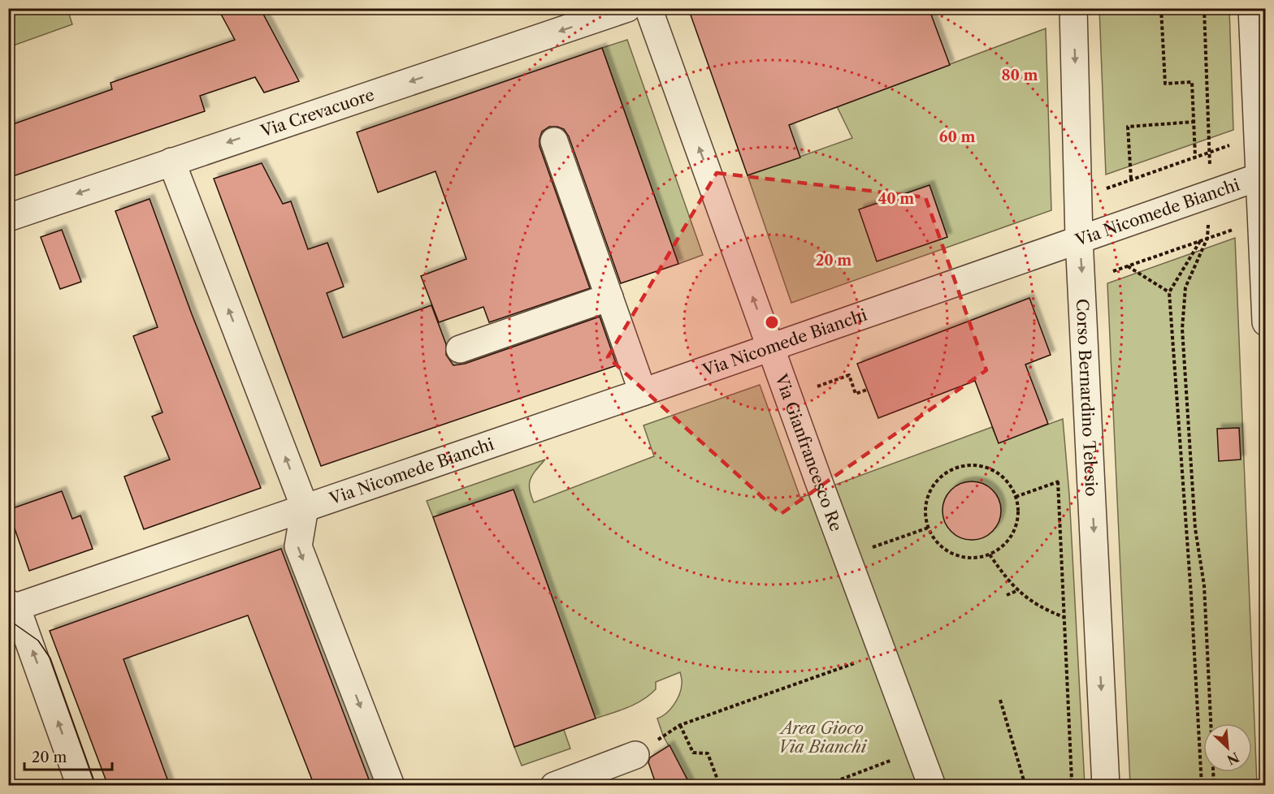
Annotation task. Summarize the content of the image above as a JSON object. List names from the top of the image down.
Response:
{
  "streets": {
    "street": [
      "Via Crevacuore",
      "Via Nicomede Bianchi",
      "Corso Bernardino Telesio",
      "Via Gianfrancesco Re"
    ]
  },
  "crossings": [
    ["Via Nicomede Bianchi", "Corso Bernardino Telesio"],
    ["Via Nicomede Bianchi", "Via Gianfrancesco Re"]
  ],
  "one_way": ["Via Crevacuore"],
  "parks": ["Area Gioco Via Bianchi"],
  "scale_bar": "20 m",
  "north": "bottom right",
  "rings": [
    "80 m",
    "60 m",
    "40 m",
    "20 m"
  ]
}
